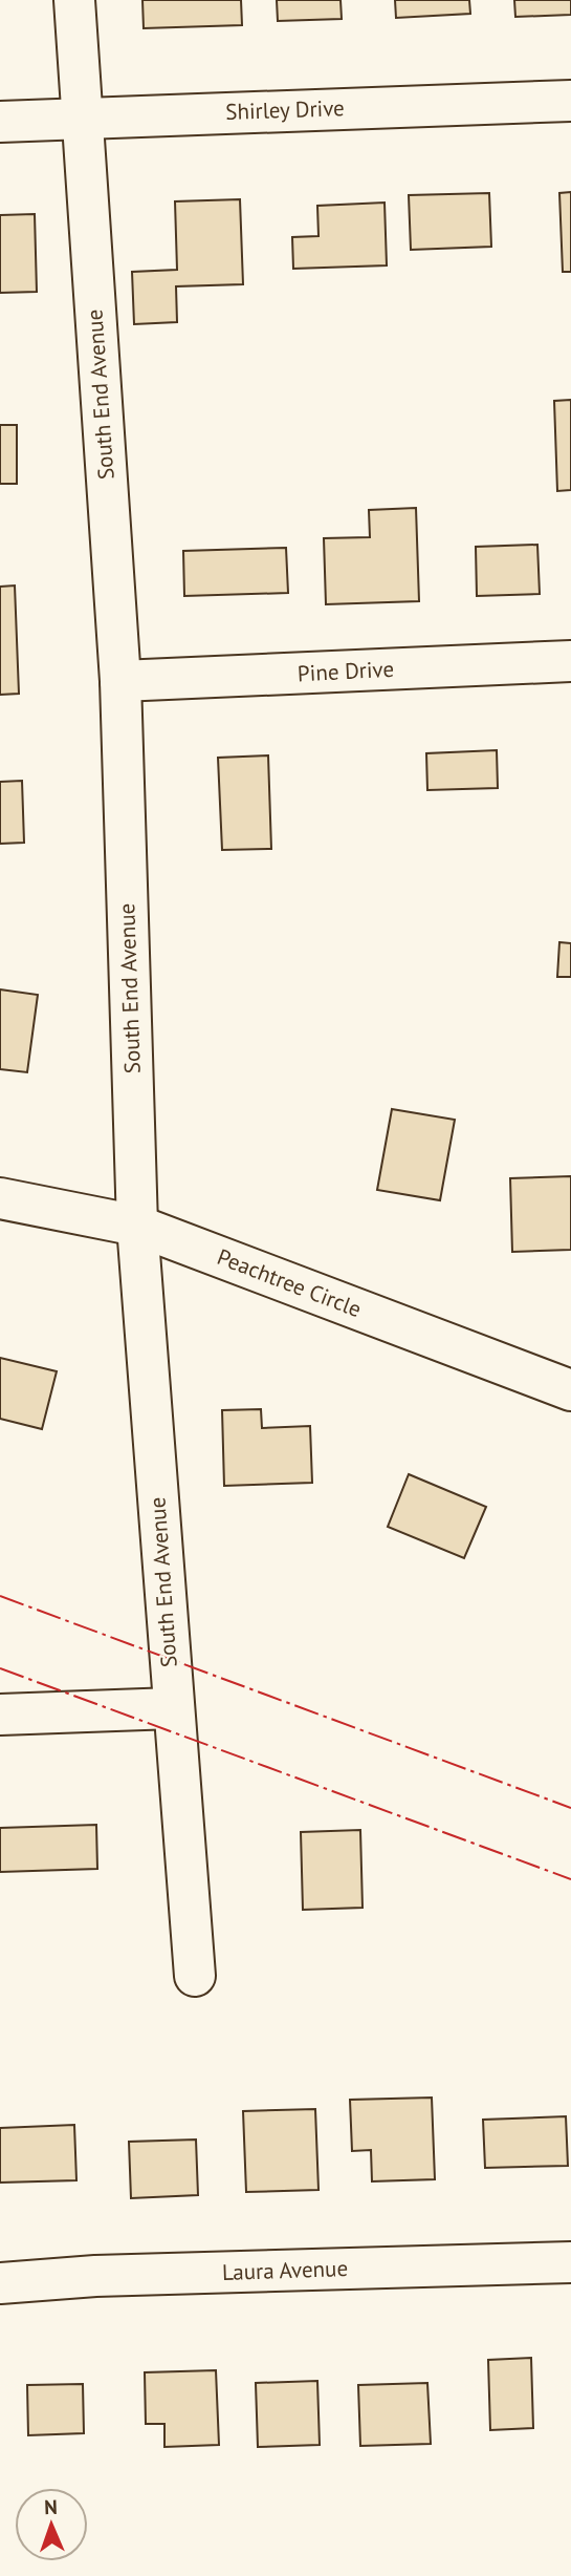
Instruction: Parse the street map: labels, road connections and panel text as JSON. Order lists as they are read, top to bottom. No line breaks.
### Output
{"streets":{"street":["Shirley Drive","South End Avenue","Pine Drive","Peachtree Circle","Laura Avenue"]},"crossings":[["Shirley Drive","South End Avenue"],["South End Avenue","Pine Drive"],["South End Avenue","Peachtree Circle"]],"north":"top"}
